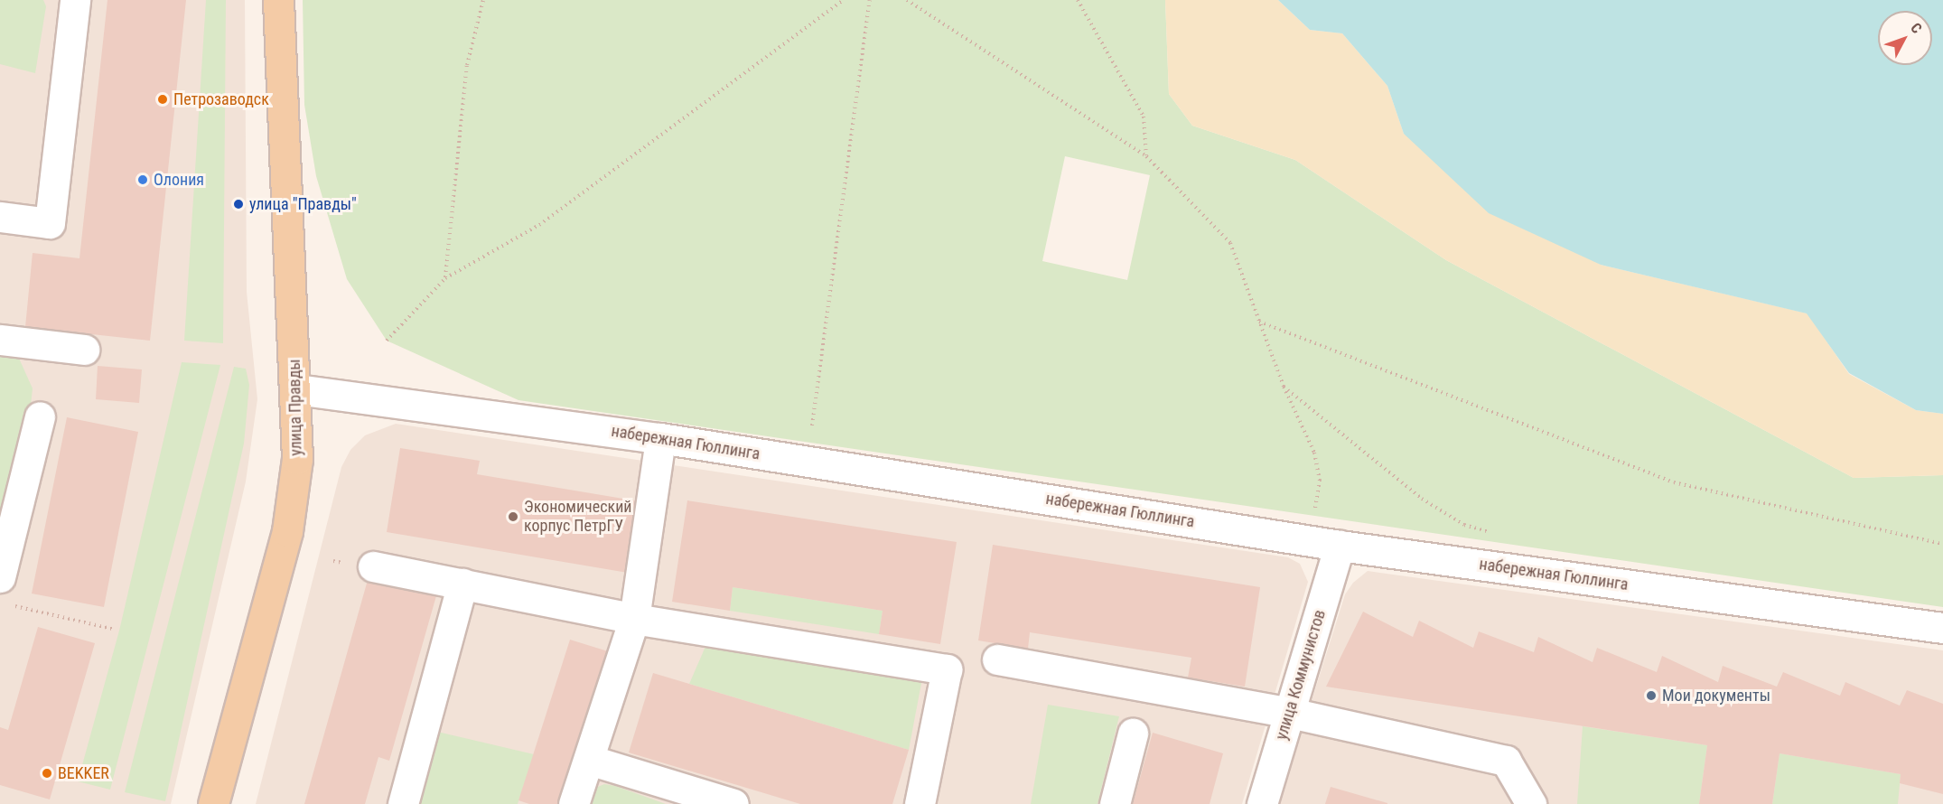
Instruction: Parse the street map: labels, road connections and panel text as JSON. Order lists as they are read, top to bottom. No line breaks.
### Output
{"streets":{"main road":["улица Правды"],"street":["набережная Гюллинга","улица Коммунистов"]},"crossings":[["улица Правды","набережная Гюллинга"],["набережная Гюллинга","улица Коммунистов"]],"places":["Петрозаводск","Олония","улица \"Правды\"","Экономический корпус ПетрГУ","Мои документы","BEKKER"],"north":"top right"}
